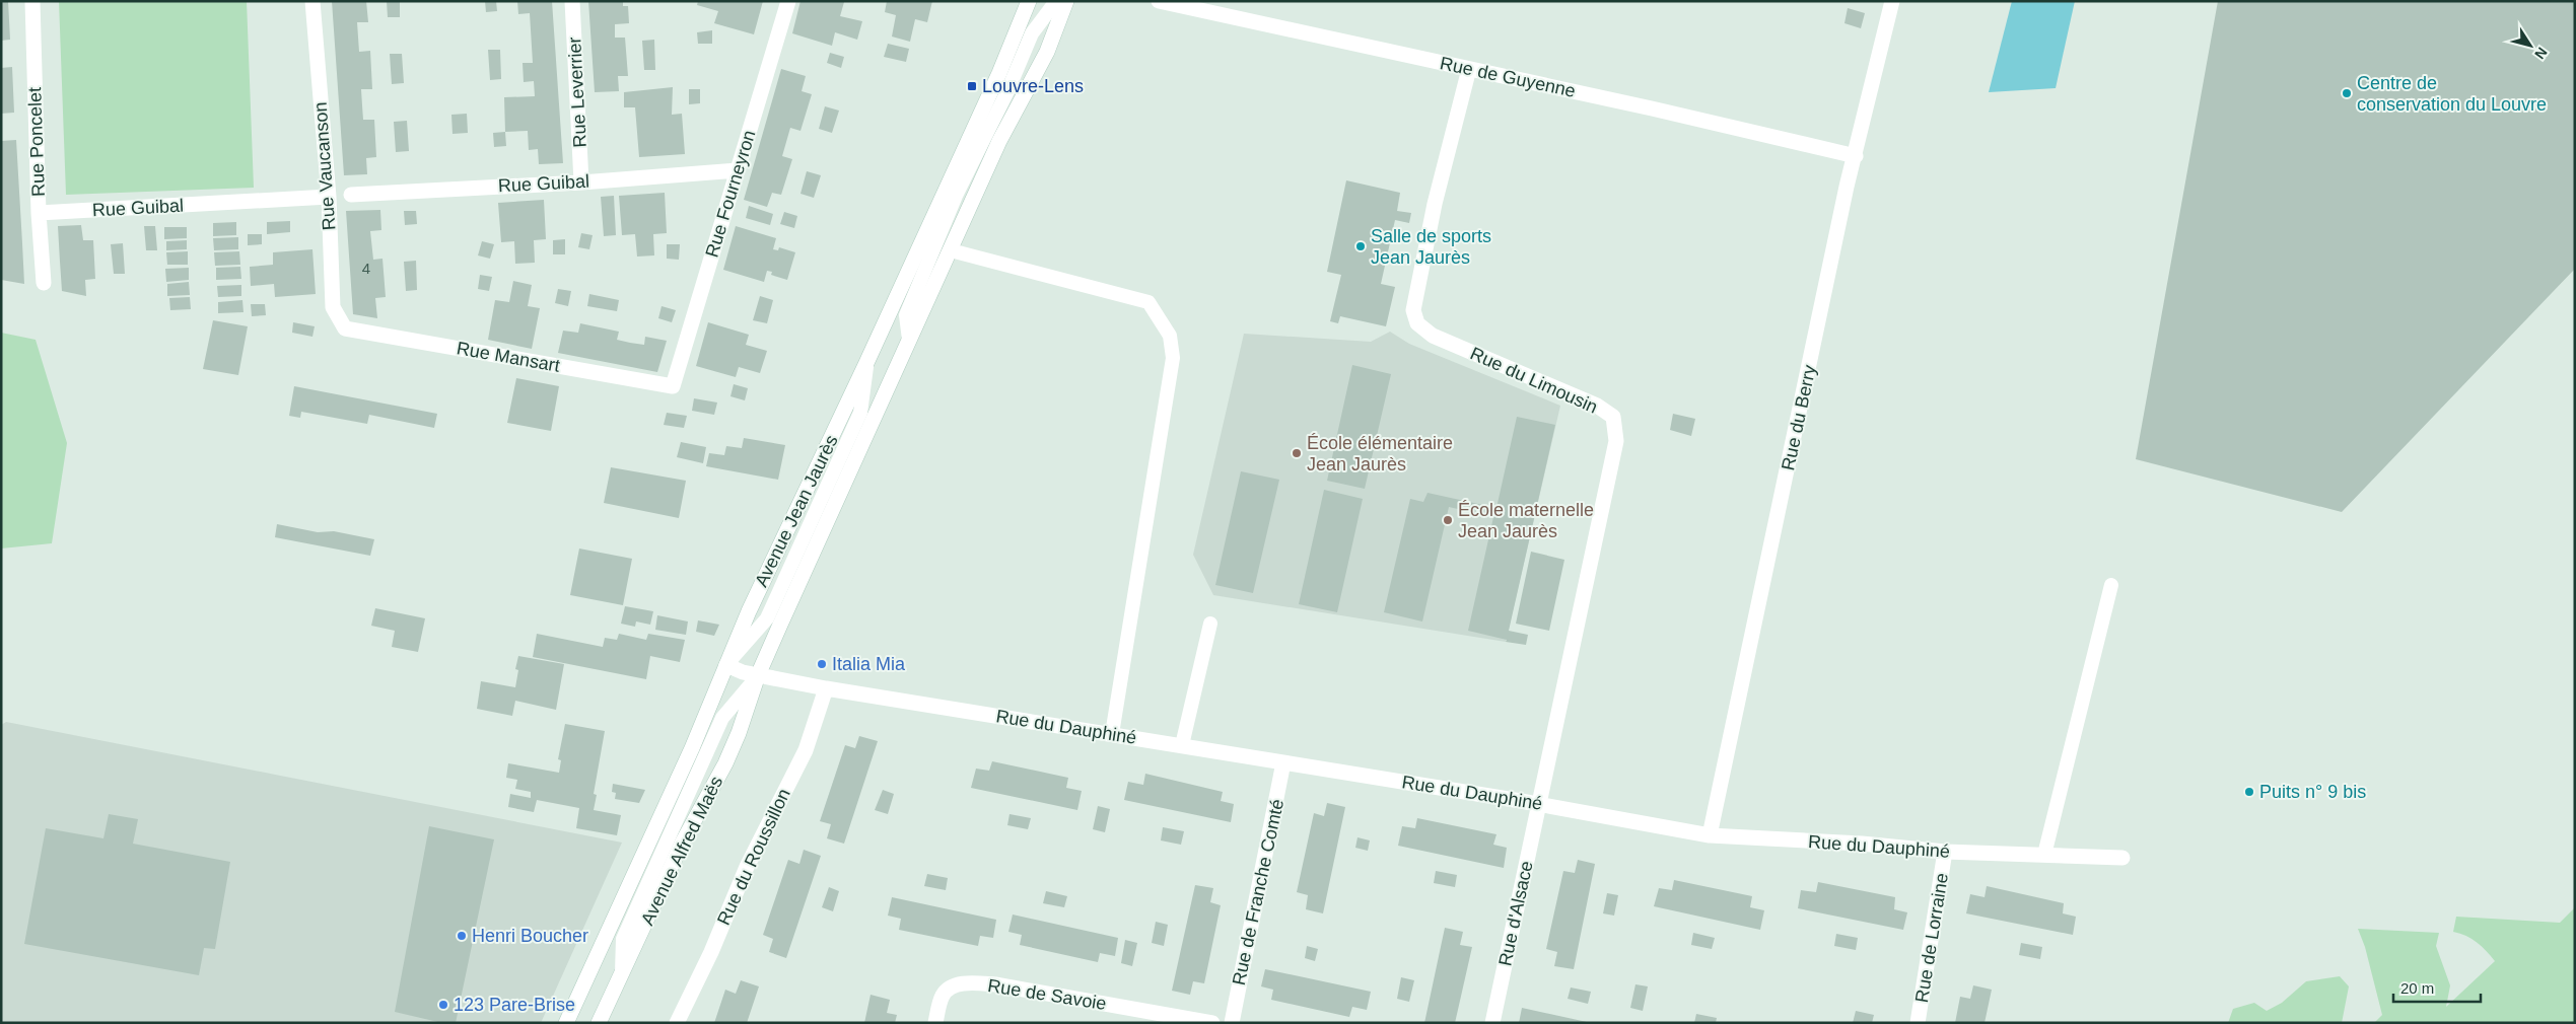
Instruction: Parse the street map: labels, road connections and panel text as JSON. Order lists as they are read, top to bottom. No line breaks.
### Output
{"streets":{"street":["Rue de Guyenne","Rue Leverrier","Rue Poncelet","Rue Vaucanson","Rue Guibal","Rue Fourneyron","Rue Mansart","Rue du Limousin","Rue du Berry","Avenue Jean Jaurès","Rue du Dauphiné","Avenue Alfred Maës","Rue du Roussillon","Rue de Franche Comté","Rue d'Alsace","Rue de Lorraine","Rue de Savoie"]},"crossings":[["Rue de Guyenne","Rue du Limousin"],["Rue de Guyenne","Rue du Berry"],["Rue Leverrier","Rue Guibal"],["Rue Poncelet","Rue Guibal"],["Rue Vaucanson","Rue Guibal"],["Rue Vaucanson","Rue Mansart"],["Rue Guibal","Rue Fourneyron"],["Rue Fourneyron","Rue Mansart"],["Rue du Limousin","Rue du Dauphiné"],["Rue du Limousin","Rue d'Alsace"],["Rue du Berry","Rue du Dauphiné"],["Avenue Jean Jaurès","Rue du Dauphiné"],["Avenue Jean Jaurès","Avenue Alfred Maës"],["Rue du Dauphiné","Avenue Alfred Maës"],["Rue du Dauphiné","Rue du Roussillon"],["Rue du Dauphiné","Rue de Franche Comté"],["Rue du Dauphiné","Rue d'Alsace"],["Rue du Dauphiné","Rue de Lorraine"]],"places":{"transit":["Louvre-Lens"],"other":["Centre de conservation du Louvre","Salle de sports Jean Jaurès","École élémentaire Jean Jaurès","École maternelle Jean Jaurès","Italia Mia","Puits n° 9 bis","Henri Boucher","123 Pare-Brise"]},"house_numbers":["4"],"scale_bar":"20 m","north":"bottom right"}
